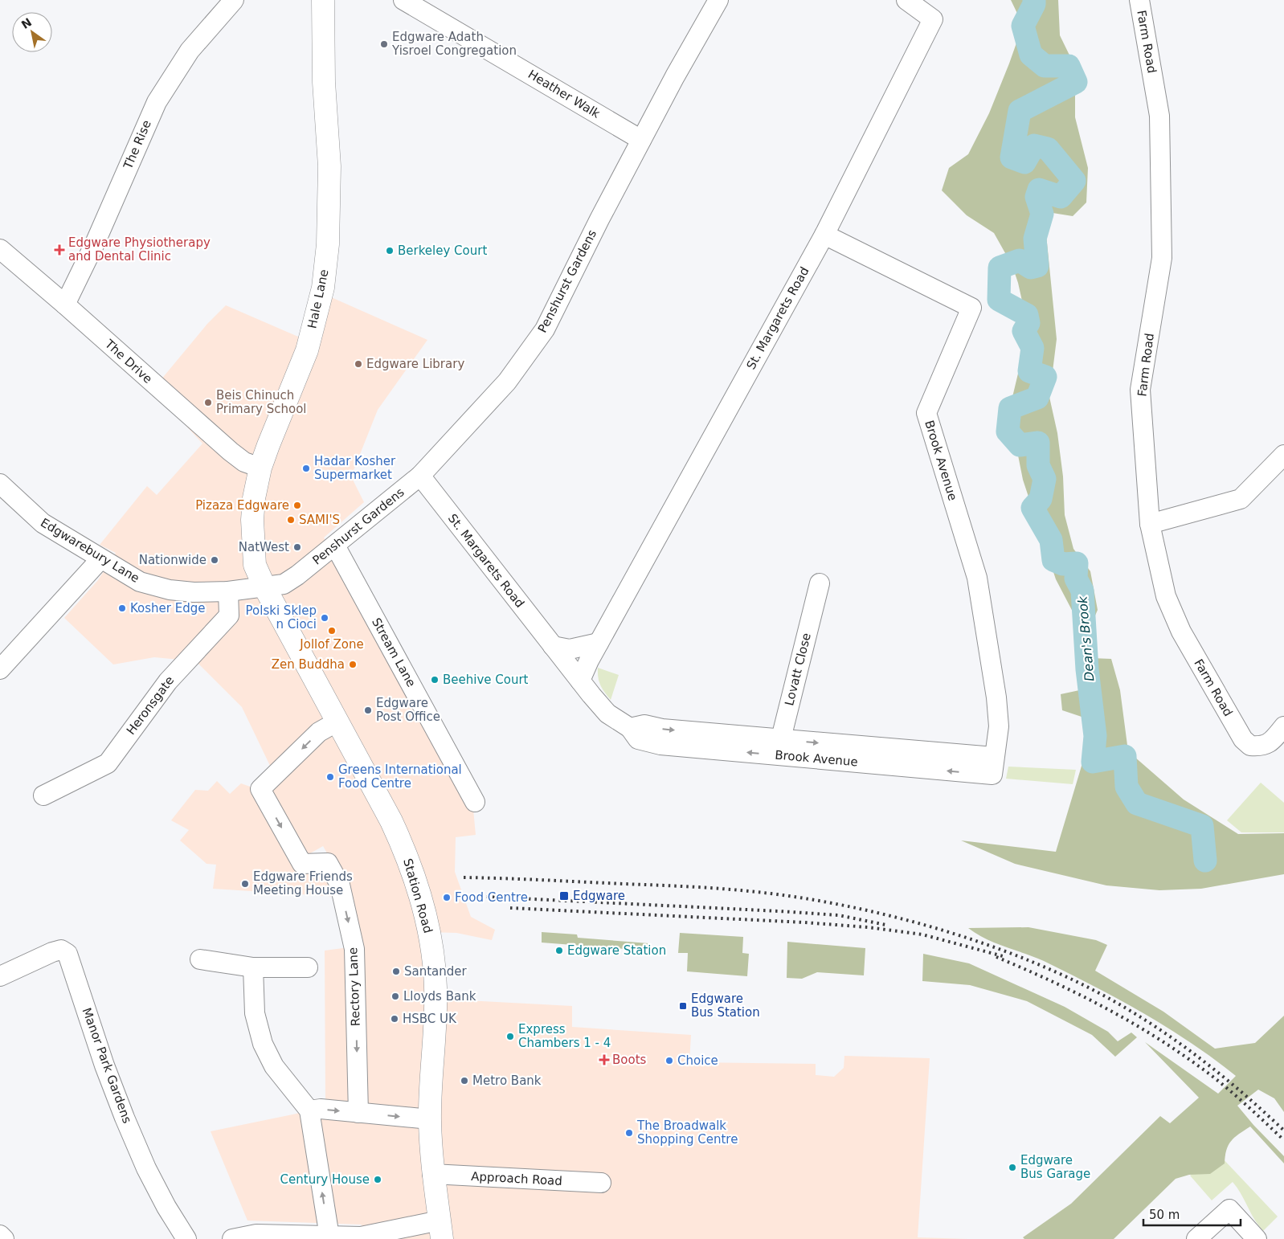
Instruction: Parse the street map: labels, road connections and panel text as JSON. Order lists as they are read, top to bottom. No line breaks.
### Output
{"streets":{"main road":["Hale Lane","Station Road"],"street":["Farm Road","Heather Walk","The Rise","Penshurst Gardens","St. Margarets Road","The Drive","Brook Avenue","Edgwarebury Lane","Stream Lane","Lovatt Close","Heronsgate","Rectory Lane","Manor Park Gardens","Approach Road"]},"crossings":[["Heather Walk","Penshurst Gardens"],["The Rise","The Drive"],["Penshurst Gardens","Hale Lane"],["Penshurst Gardens","St. Margarets Road"],["Penshurst Gardens","Edgwarebury Lane"],["Penshurst Gardens","Stream Lane"],["Penshurst Gardens","Station Road"],["Hale Lane","The Drive"],["Hale Lane","Edgwarebury Lane"],["Hale Lane","Station Road"],["St. Margarets Road","Brook Avenue"],["Brook Avenue","Lovatt Close"],["Edgwarebury Lane","Heronsgate"],["Edgwarebury Lane","Station Road"],["Station Road","Rectory Lane"],["Station Road","Approach Road"]],"water":["Dean's Brook"],"places":{"other":["Edgware Adath Yisroel Congregation","Berkeley Court","Edgware Library","Beis Chinuch Primary School","Hadar Kosher Supermarket","Pizaza Edgware","SAMI'S","NatWest","Nationwide","Kosher Edge","Polski Sklep n Cioci","Jollof Zone","Zen Buddha","Beehive Court","Edgware Post Office","Greens International Food Centre","Edgware Friends Meeting House","Food Centre","Edgware Station","Santander","Lloyds Bank","HSBC UK","Express Chambers 1 - 4","Choice","Metro Bank","The Broadwalk Shopping Centre","Edgware Bus Garage","Century House"],"health":["Edgware Physiotherapy and Dental Clinic","Boots"],"transit":["Edgware","Edgware Bus Station"]},"scale_bar":"50 m","north":"top left"}
